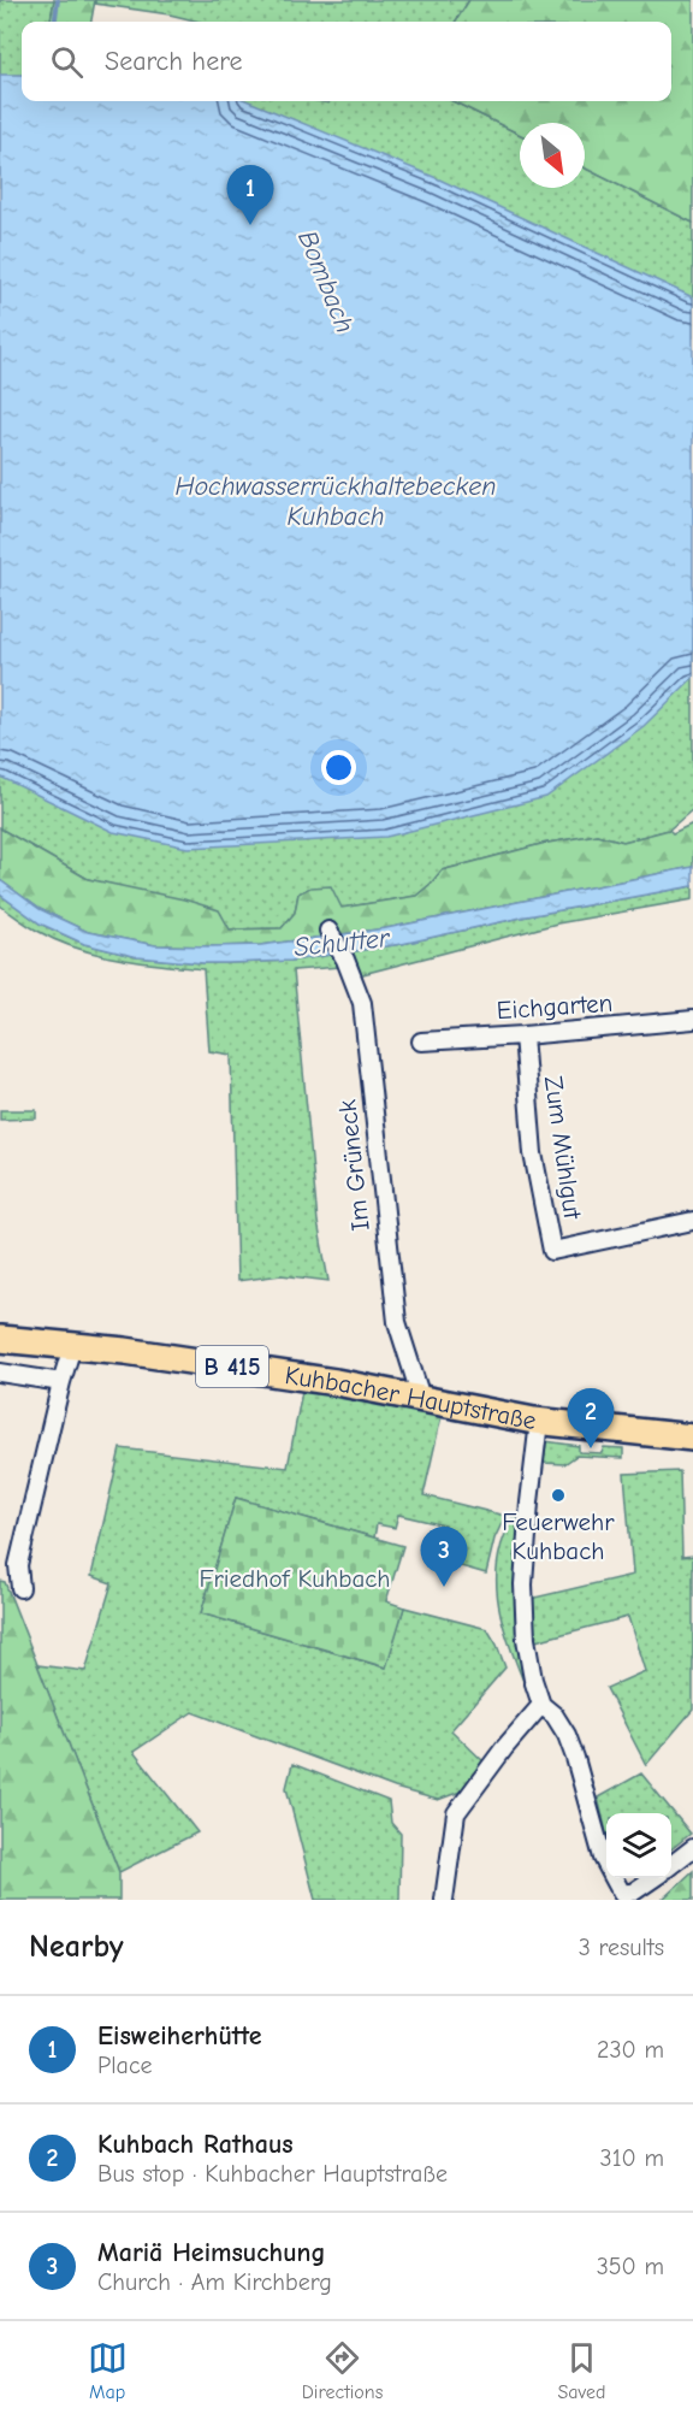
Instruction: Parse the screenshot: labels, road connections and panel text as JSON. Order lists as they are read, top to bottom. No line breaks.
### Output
{"streets":{"main road":["B 415","Kuhbacher Hauptstraße"],"street":["Eichgarten","Zum Mühlgut","Im Grüneck"]},"crossings":[["Eichgarten","Zum Mühlgut"],["Im Grüneck","Kuhbacher Hauptstraße"]],"water":["Bombach","Hochwasserrückhaltebecken Kuhbach","Schutter"],"parks":["Friedhof Kuhbach"],"places":["Feuerwehr Kuhbach"],"north":"bottom right","page":{"search":"Search here","pins":["1","2","3"],"heading":["Nearby","3 results"],"list":[{"mark":"1","name":"Eisweiherhütte","note":"Place","value":"230 m"},{"mark":"2","name":"Kuhbach Rathaus","note":"Bus stop · Kuhbacher Hauptstraße","value":"310 m"},{"mark":"3","name":"Mariä Heimsuchung","note":"Church · Am Kirchberg","value":"350 m"}],"nav":["Map","Directions","Saved"]}}
